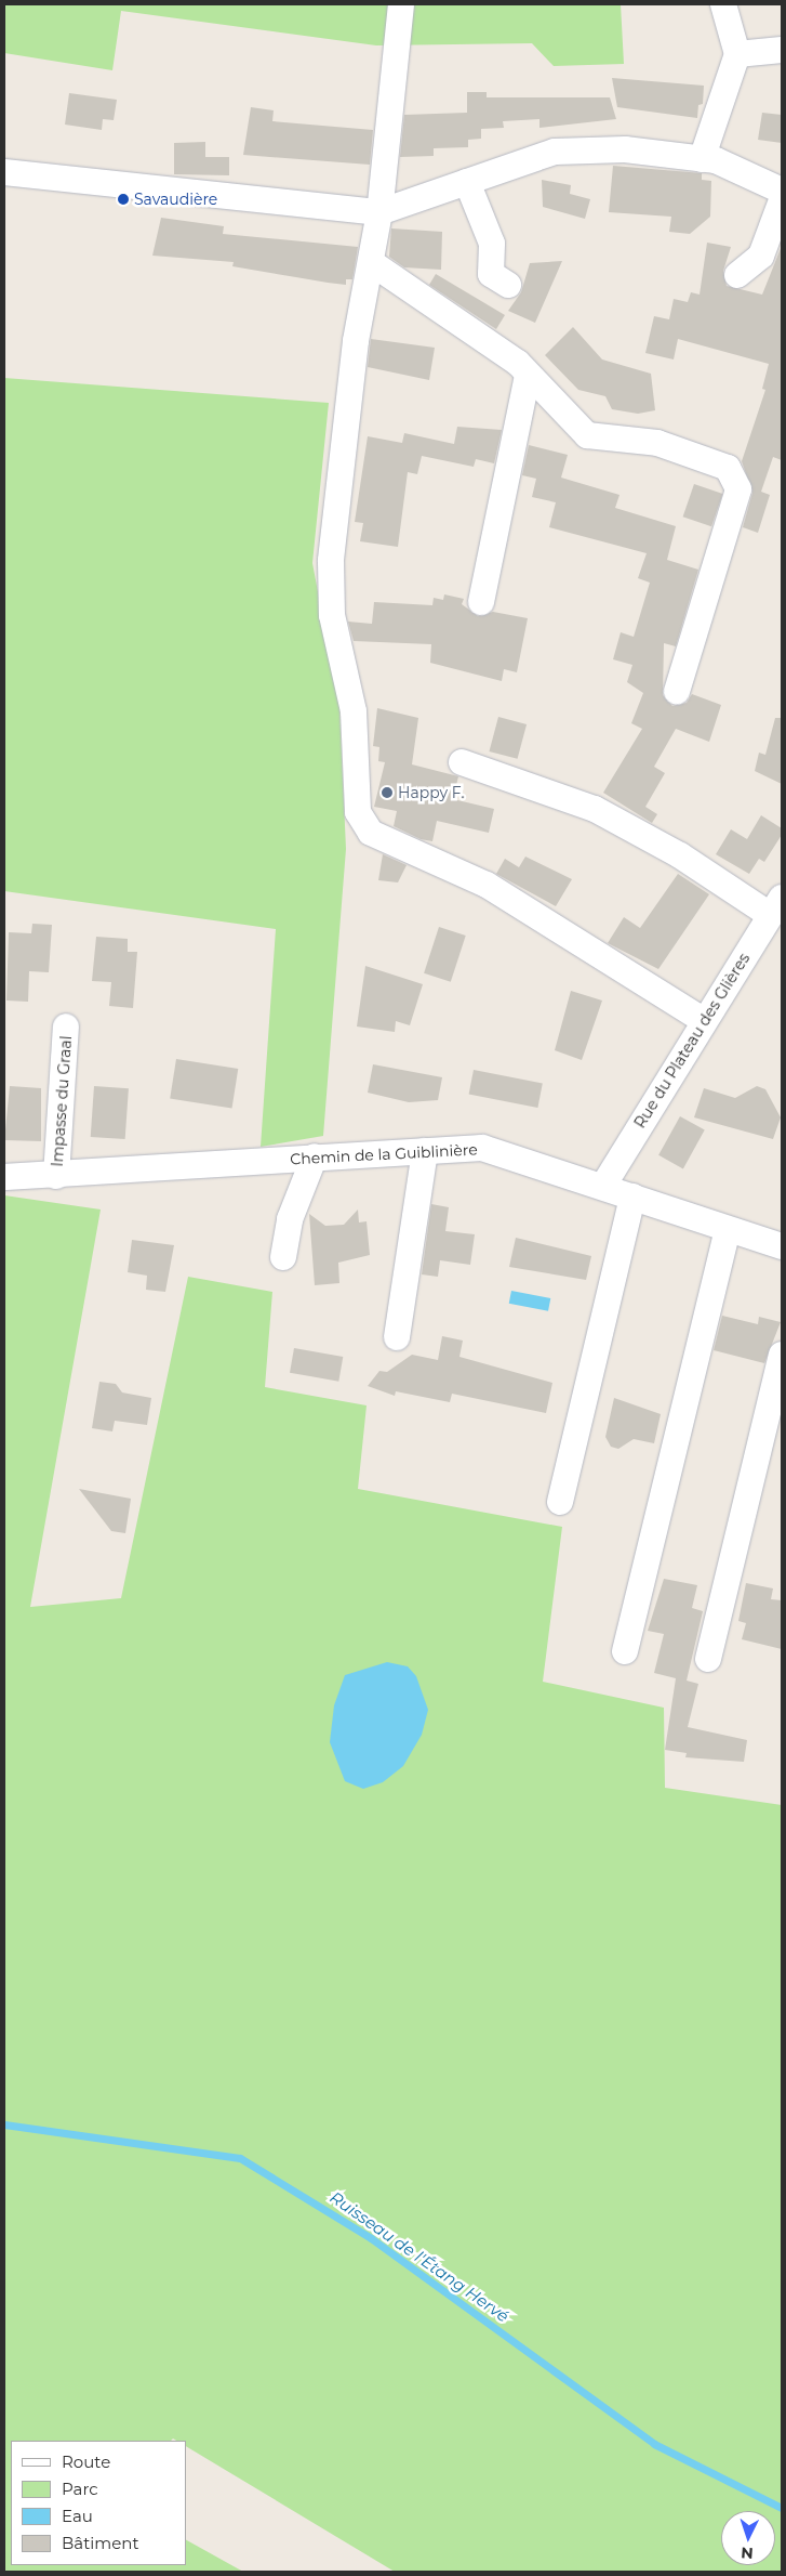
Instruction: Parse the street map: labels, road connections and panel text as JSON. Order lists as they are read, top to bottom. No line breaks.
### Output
{"streets":{"street":["Rue du Plateau des Glières","Impasse du Graal","Chemin de la Guiblinière"]},"crossings":[["Rue du Plateau des Glières","Chemin de la Guiblinière"],["Impasse du Graal","Chemin de la Guiblinière"]],"water":["Ruisseau de l'Étang Hervé"],"places":["Savaudière","Happy F."],"legend":["Route","Parc","Eau","Bâtiment"],"north":"bottom"}
